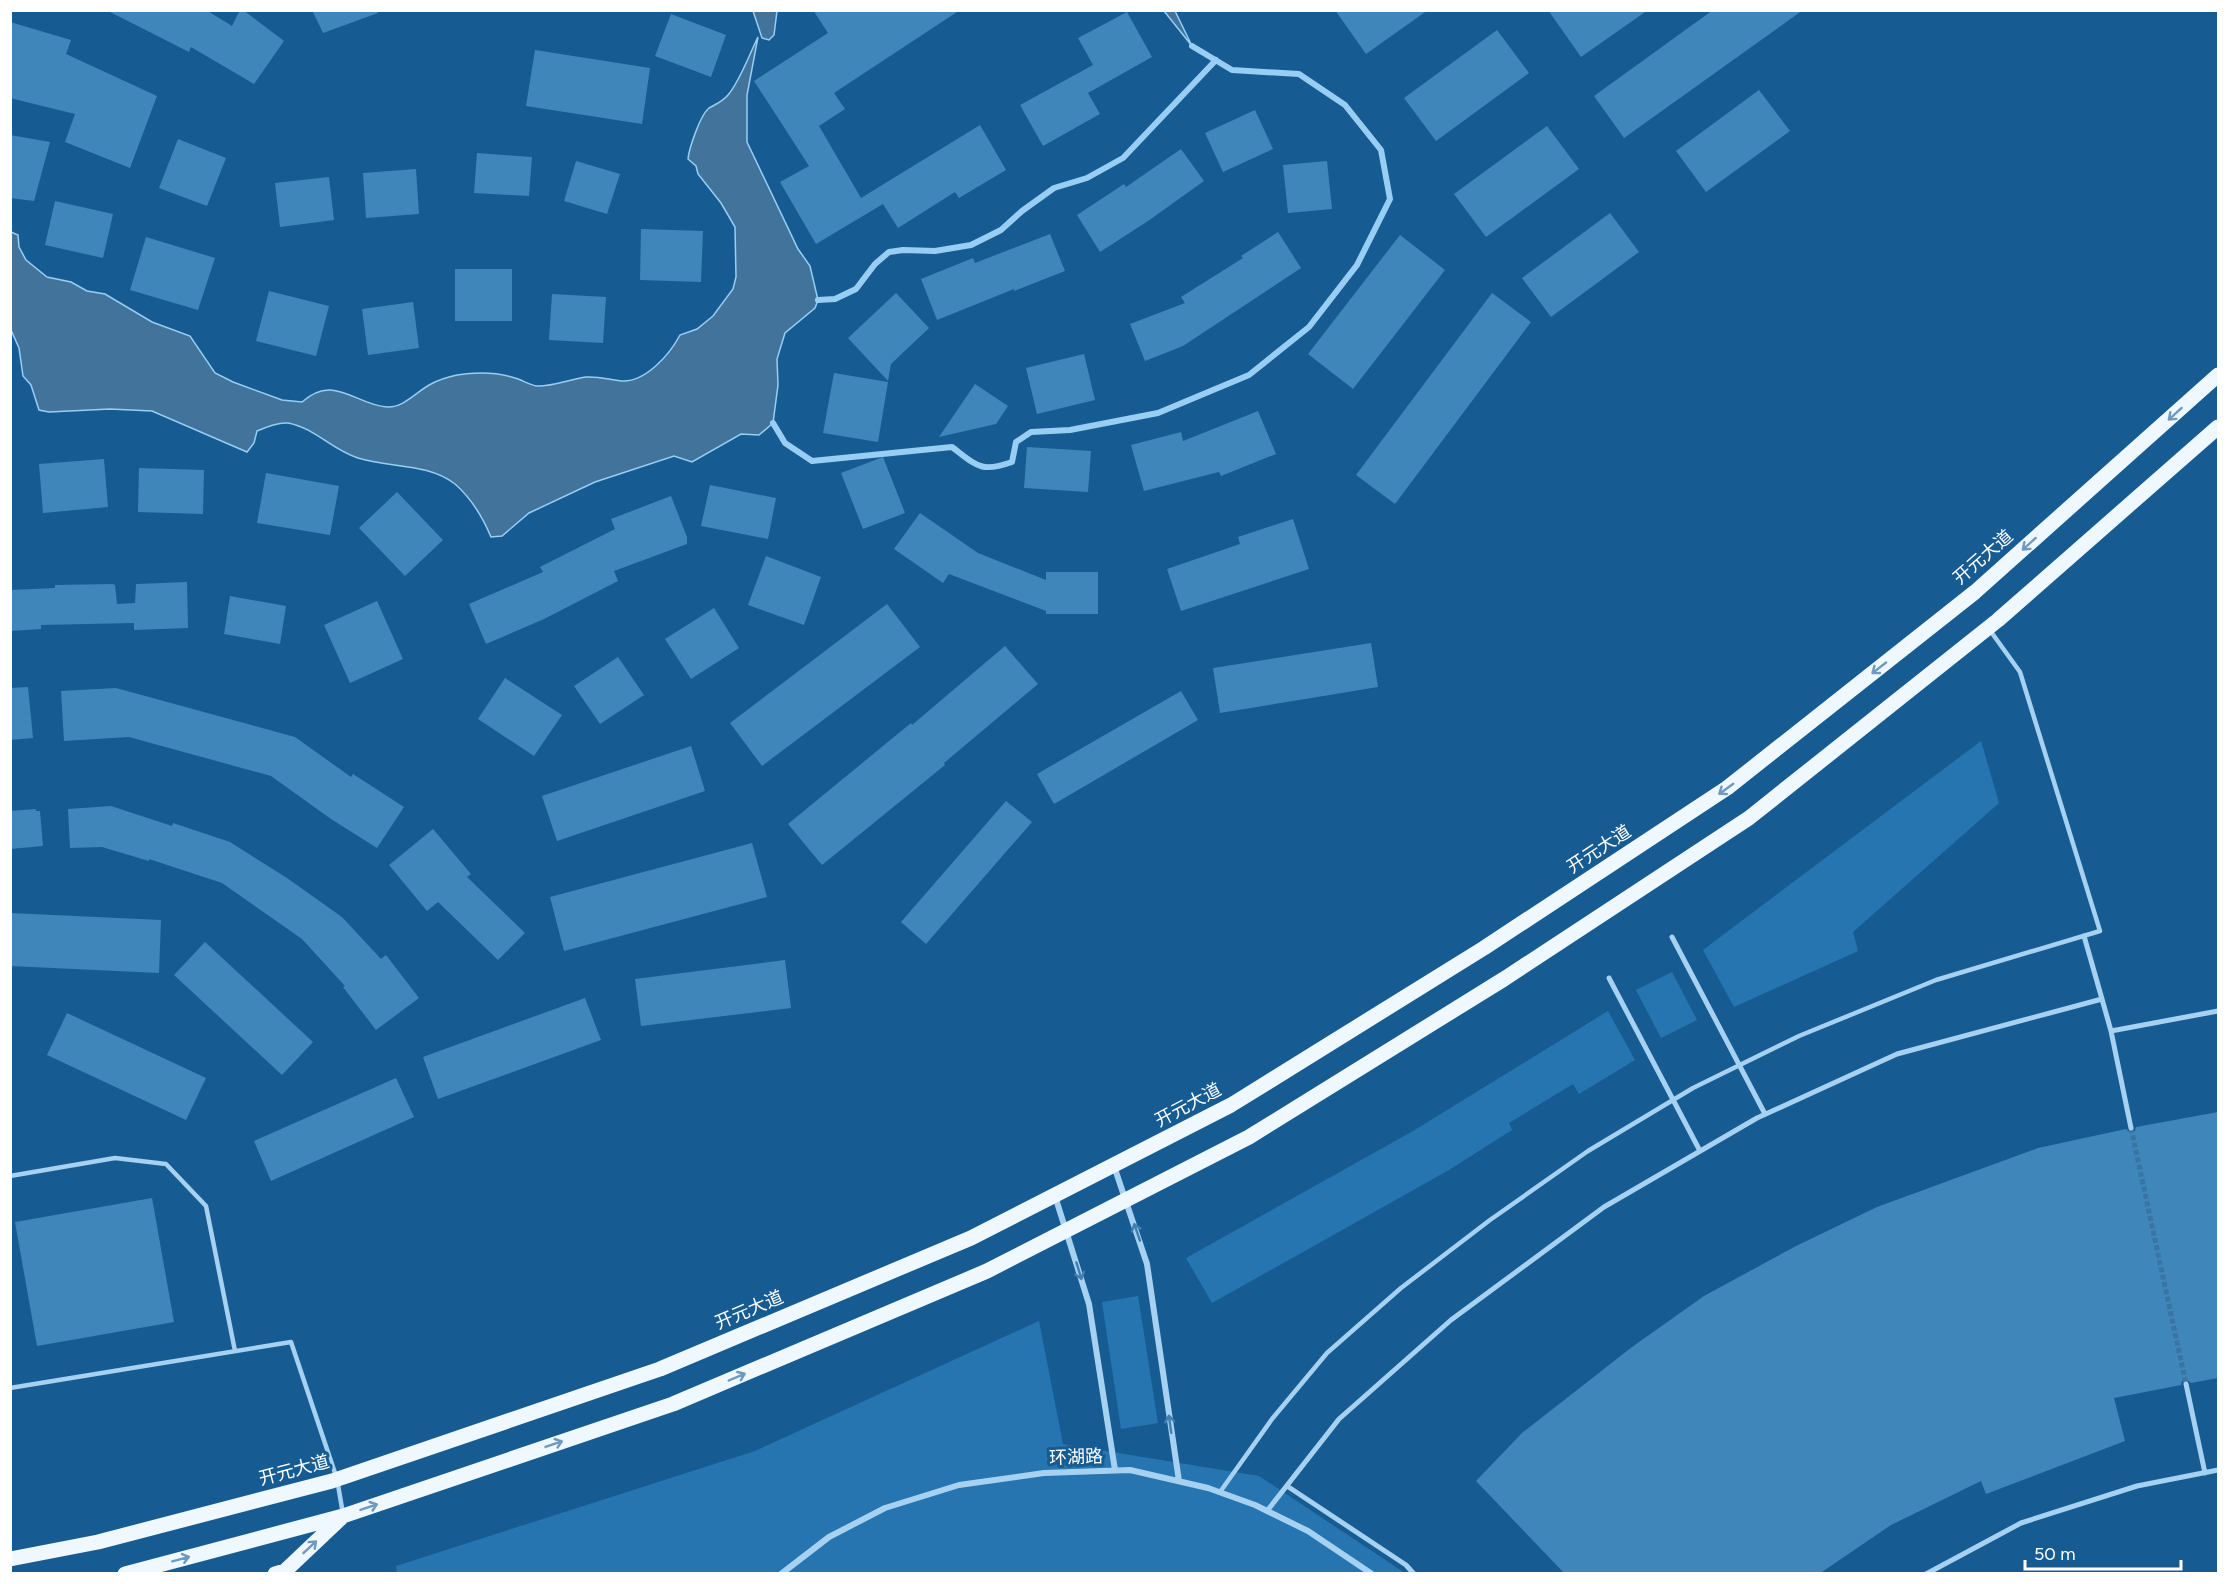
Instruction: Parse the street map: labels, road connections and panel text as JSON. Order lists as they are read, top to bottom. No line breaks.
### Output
{"streets":{"main road":["开元大道"],"street":["环湖路"]},"scale_bar":"50 m"}
